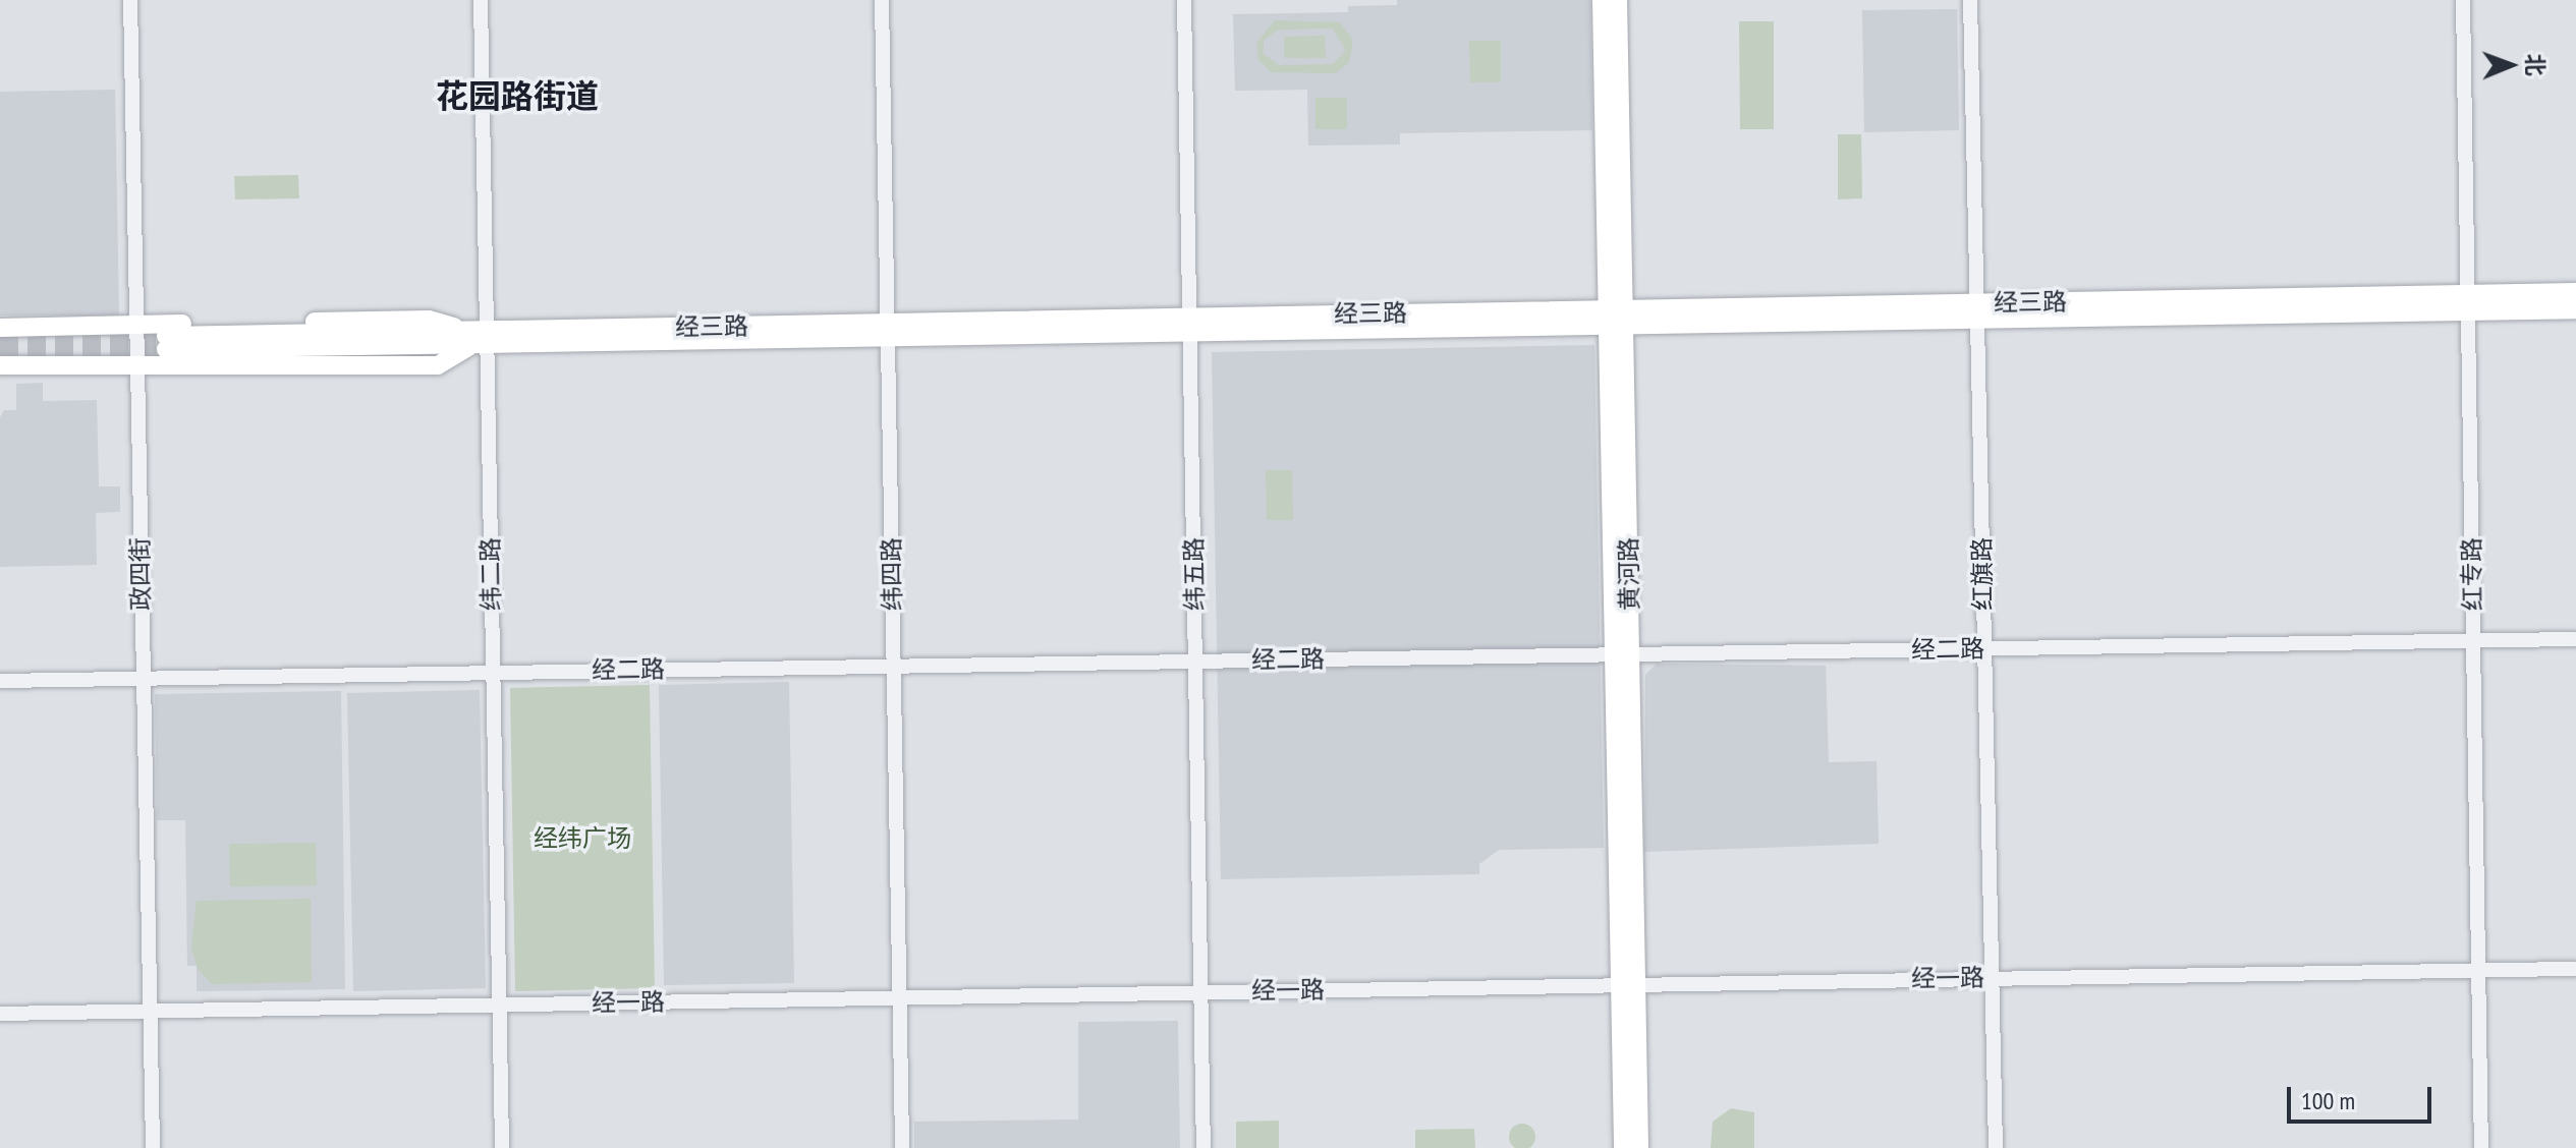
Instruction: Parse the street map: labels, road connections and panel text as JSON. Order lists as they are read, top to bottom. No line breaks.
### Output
{"streets":{"main road":["经三路","黄河路"],"street":["政四街","纬二路","纬四路","纬五路","红旗路","红专路","经二路","经一路"]},"crossings":[["经三路","纬二路"],["经三路","纬四路"],["经三路","纬五路"],["经三路","黄河路"],["经三路","红旗路"],["经三路","红专路"],["政四街","经二路"],["政四街","经一路"],["纬二路","经二路"],["纬二路","经一路"],["纬四路","经二路"],["纬四路","经一路"],["纬五路","经二路"],["纬五路","经一路"],["黄河路","经二路"],["黄河路","经一路"],["红旗路","经二路"],["红旗路","经一路"],["红专路","经二路"],["红专路","经一路"]],"districts":["花园路街道"],"parks":["经纬广场"],"scale_bar":"100 m","north":"right"}
